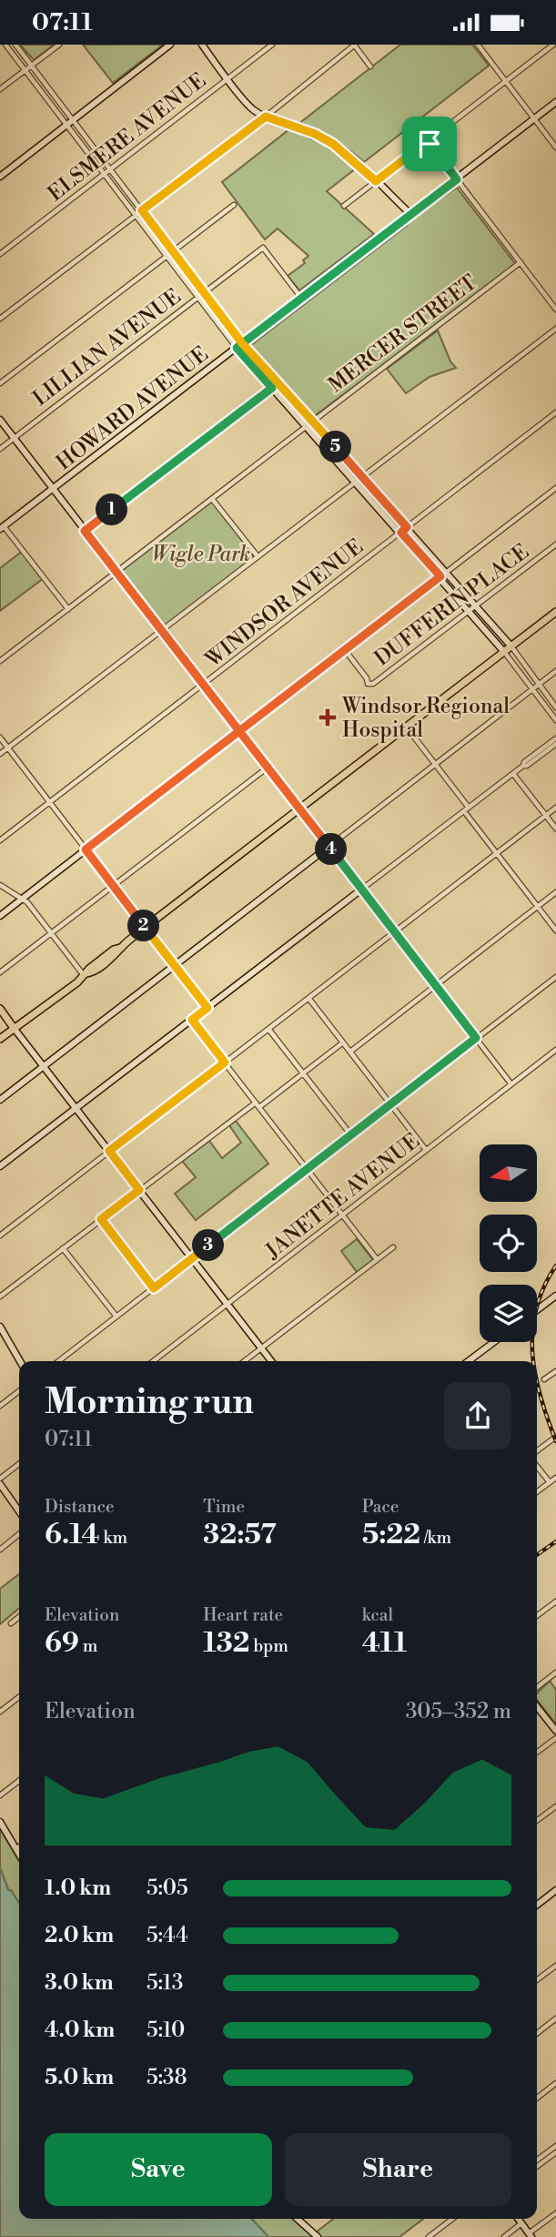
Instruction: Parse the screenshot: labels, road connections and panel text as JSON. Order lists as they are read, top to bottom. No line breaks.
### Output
{"streets":{"street":["ELSMERE AVENUE","MERCER STREET","LILLIAN AVENUE","HOWARD AVENUE","WINDSOR AVENUE","DUFFERIN PLACE","JANETTE AVENUE"]},"crossings":[["LILLIAN AVENUE","HOWARD AVENUE"]],"parks":["Wigle Park"],"places":{"health":["Windsor Regional Hospital"]},"north":"left","page":{"status":"07:11","pins":["5","1","4","2","3"],"heading":["Morning run","07:11"],"stats":[["Distance","6.14 km"],["Time","32:57"],["Pace","5:22 /km"],["Elevation","69 m"],["Heart rate","132 bpm"],["kcal","411"]],"chart":["Elevation","305–352 m"],"list":[{"name":"1.0 km","note":"5:05"},{"name":"2.0 km","note":"5:44"},{"name":"3.0 km","note":"5:13"},{"name":"4.0 km","note":"5:10"},{"name":"5.0 km","note":"5:38"}],"buttons":["Save","Share"]}}
